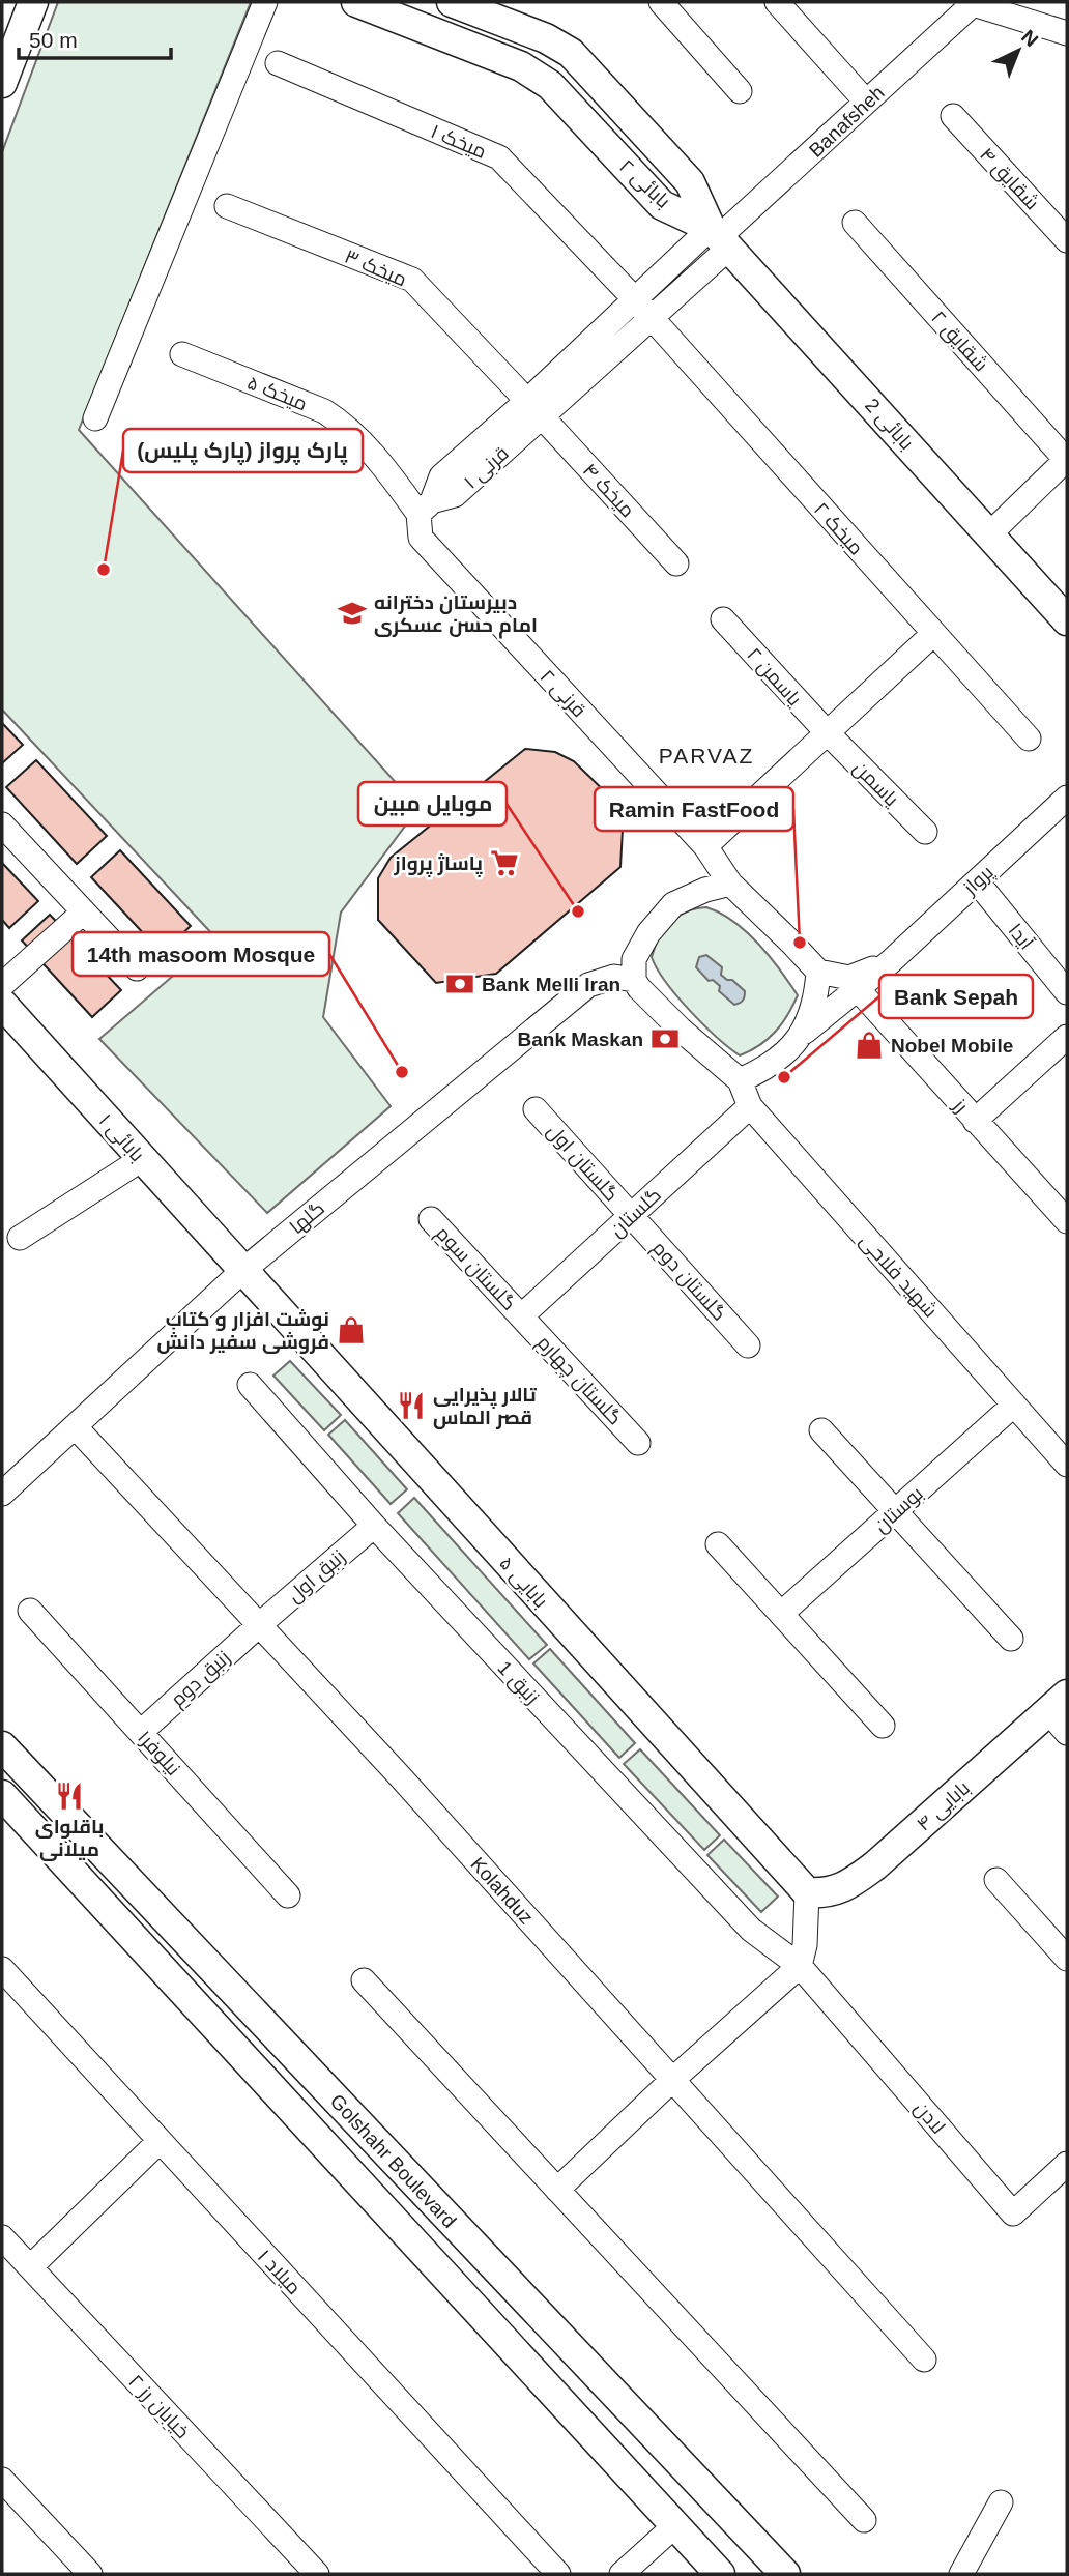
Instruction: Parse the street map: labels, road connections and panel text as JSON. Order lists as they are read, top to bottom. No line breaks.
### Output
{"streets":{"main road":["بابائی ۲","بابائی 2","بابائی ۱","۵ بابایی","بابایی ۴","Golshahr Boulevard"],"street":["Banafsheh","میخک ۱","شقایق ۴","میخک ۳","شقایق ۲","میخک ۵","قرنی ۱","میخک ۴","میخک ۲","یاسمن ۲","قرنی ۲","یاسمن","پرواز","آیدا","رز","گلستان اول","گلستان","گلها","گلستان سوم","شهید فلاحی","گلستان دوم","گلستان چهارم","بوستان","زنبق اول","زنبق دوم","زنبق 1","نیلوفر۱","Kolahduz","لادن","میلاد ۱","خیابان رز ۲"]},"crossings":[["Banafsheh","بابائی ۲"],["Banafsheh","بابائی 2"],["Banafsheh","قرنی ۱"],["میخک ۱","قرنی ۱"],["میخک ۱","میخک ۲"],["بابائی ۲","بابائی 2"],["بابائی ۲","قرنی ۱"],["میخک ۳","قرنی ۱"],["میخک ۳","میخک ۴"],["میخک ۵","قرنی ۱"],["میخک ۵","قرنی ۲"],["بابائی 2","قرنی ۱"],["قرنی ۱","میخک ۴"],["قرنی ۱","میخک ۲"],["قرنی ۱","قرنی ۲"],["یاسمن ۲","یاسمن"],["قرنی ۲","پرواز"],["قرنی ۲","گلها"],["قرنی ۲","شهید فلاحی"],["پرواز","آیدا"],["پرواز","رز"],["پرواز","گلها"],["پرواز","شهید فلاحی"],["بابائی ۱","گلها"],["بابائی ۱","۵ بابایی"],["گلستان اول","گلستان"],["گلستان اول","گلستان دوم"],["گلستان","گلستان سوم"],["گلستان","شهید فلاحی"],["گلستان","گلستان دوم"],["گلستان","گلستان چهارم"],["گلها","شهید فلاحی"],["گلها","۵ بابایی"],["گلها","Kolahduz"],["گلستان سوم","گلستان چهارم"],["شهید فلاحی","بوستان"],["زنبق اول","زنبق دوم"],["زنبق اول","زنبق 1"],["زنبق اول","Kolahduz"],["۵ بابایی","بابایی ۴"],["زنبق دوم","نیلوفر۱"],["زنبق دوم","Kolahduz"],["زنبق 1","لادن"]],"districts":["PARVAZ"],"places":{"other":["پارک پرواز (پارک پلیس)","موبایل مبین","Ramin FastFood","14th masoom Mosque","Bank Sepah"],"school or university":["دبیرستان دخترانه امام حسن عسکری"],"supermarket":["پاساژ پرواز"],"bank":["Bank Melli Iran","Bank Maskan"],"shop":["Nobel Mobile","نوشت افزار و کتاب فروشی سفیر دانش"],"restaurant":["تالار پذیرایی قصر الماس","باقلوای میلانی"]},"scale_bar":"50 m","north":"top right"}
